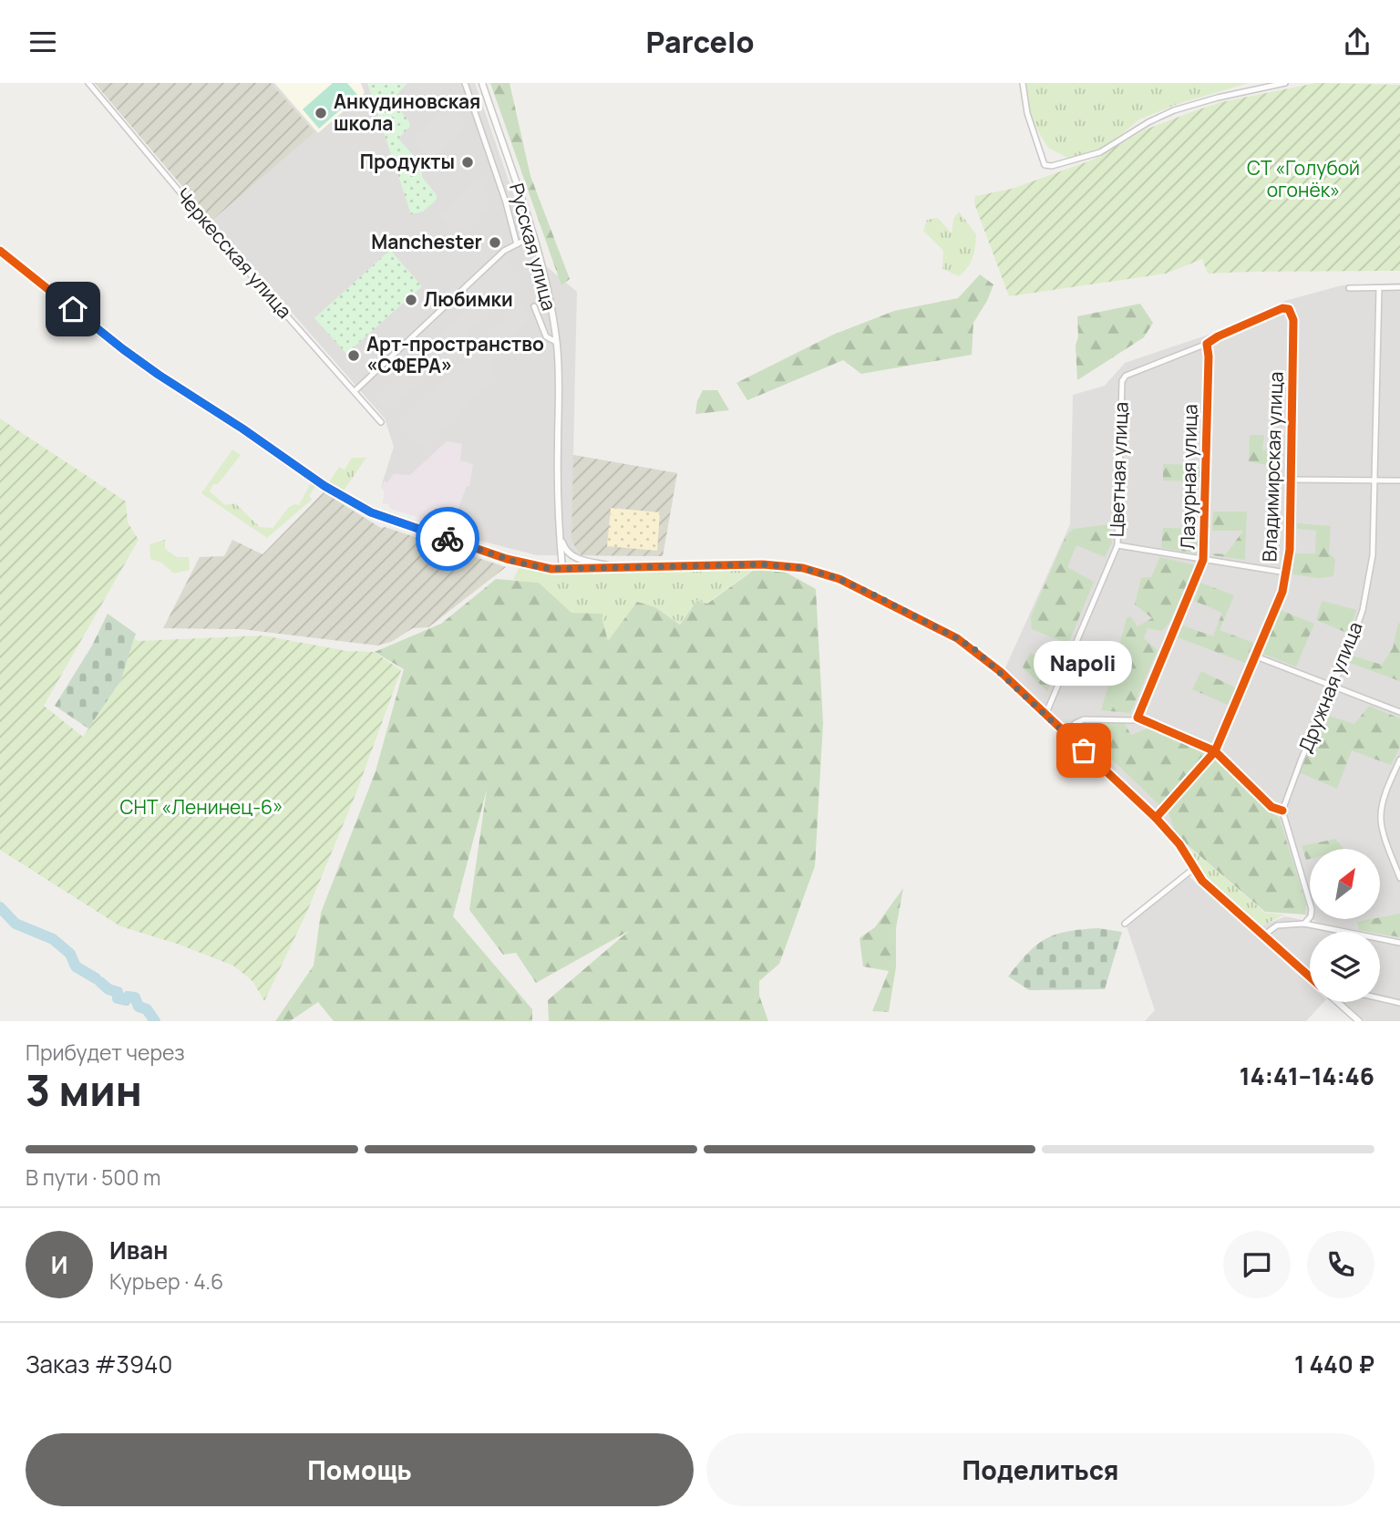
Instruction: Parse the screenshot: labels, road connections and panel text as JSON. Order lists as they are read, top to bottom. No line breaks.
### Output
{"streets":{"street":["Русская улица","Черкесская улица","Владимирская улица","Цветная улица","Лазурная улица","Дружная улица"]},"crossings":[["Владимирская улица","Цветная улица"],["Владимирская улица","Лазурная улица"],["Цветная улица","Лазурная улица"]],"parks":["СТ «Голубой огонёк»","СНТ «Ленинец-6»"],"places":["Анкудиновская школа","Продукты","Manchester","Любимки","Арт-пространство «СФЕРА»","Napoli"],"north":"top right","page":{"header":"Parcelo","bubble":"Napoli","heading":["3 мин","Прибудет через","14:41–14:46"],"panel":["Иван","Курьер · 4.6","Заказ #3940","1 440 ₽"],"bar":"В пути · 500 m","round":"И","buttons":["Помощь","Поделиться"]}}
